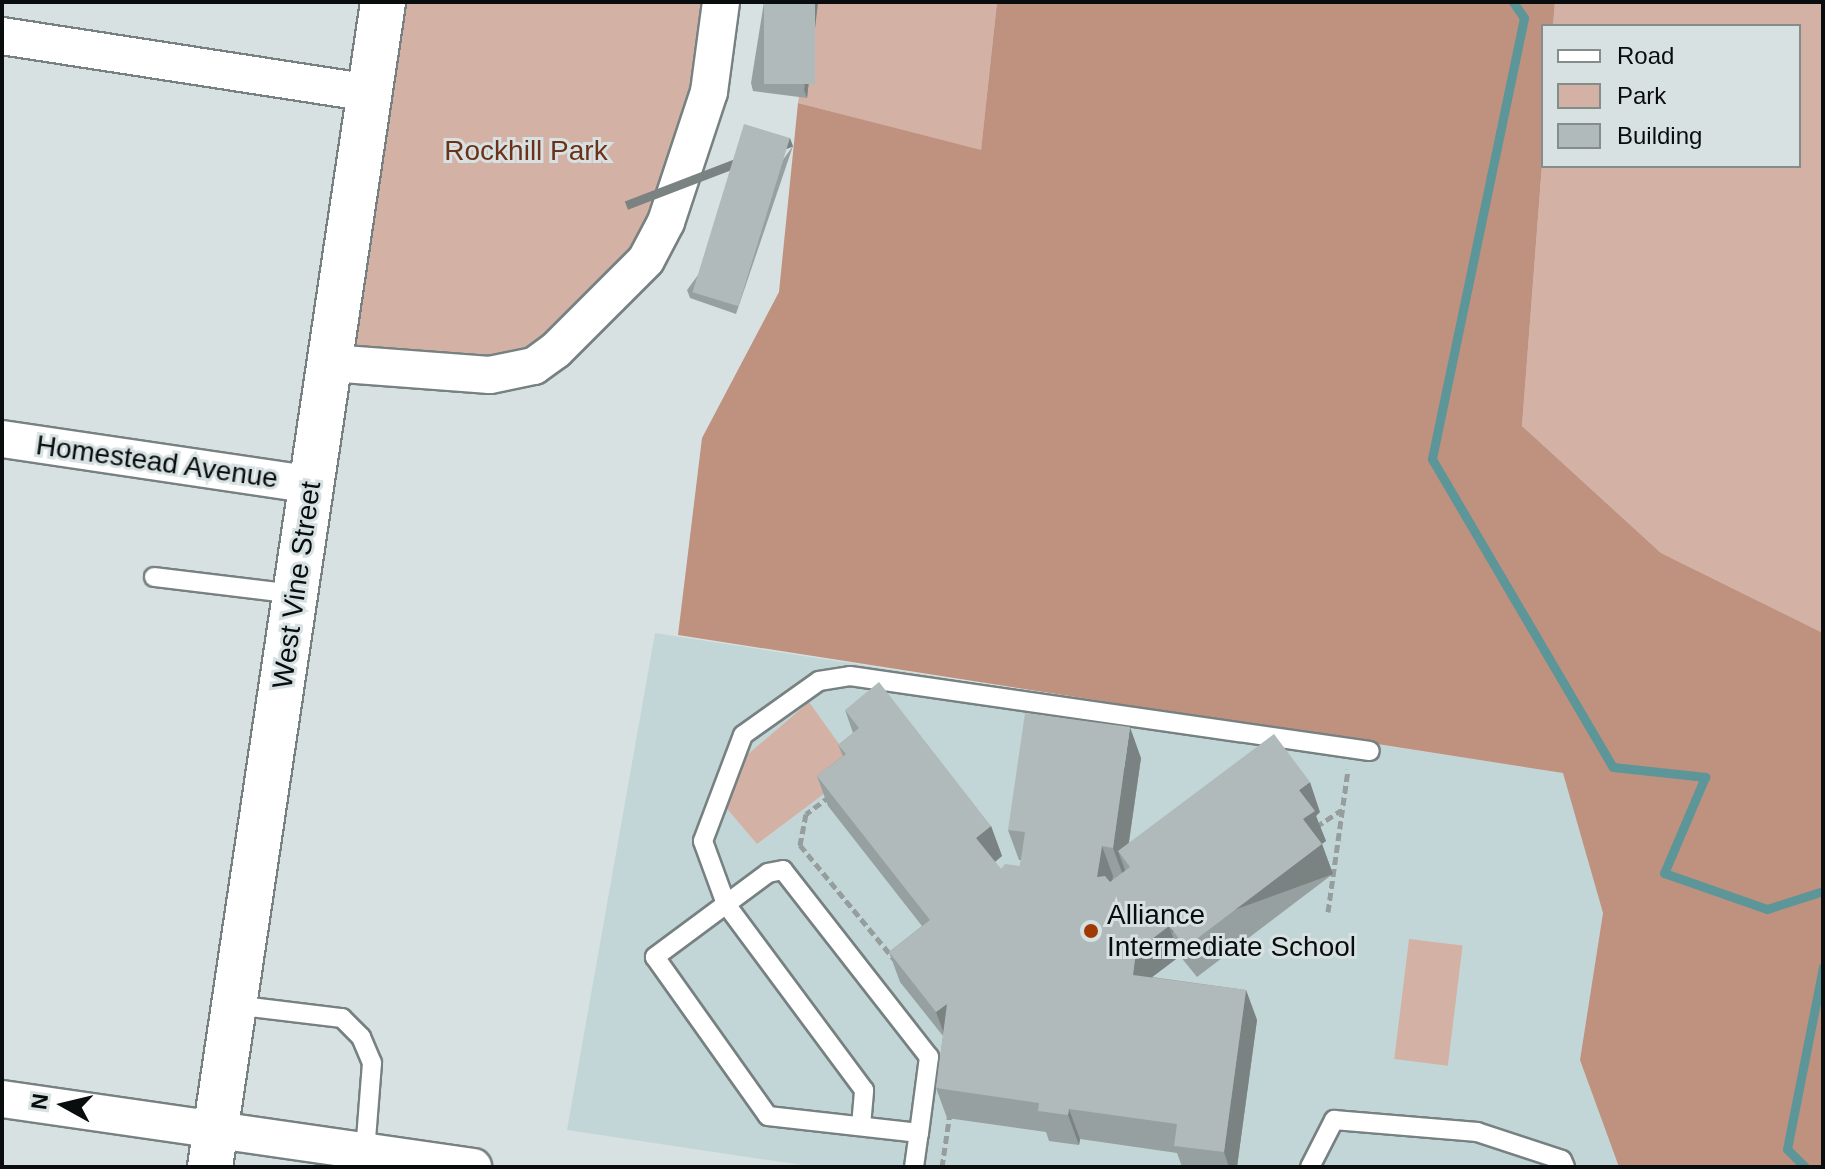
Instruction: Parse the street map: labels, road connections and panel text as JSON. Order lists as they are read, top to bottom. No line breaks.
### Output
{"streets":{"street":["Homestead Avenue","West Vine Street"]},"crossings":[["Homestead Avenue","West Vine Street"]],"parks":["Rockhill Park"],"places":["Alliance Intermediate School"],"legend":["Road","Park","Building"],"north":"left"}
